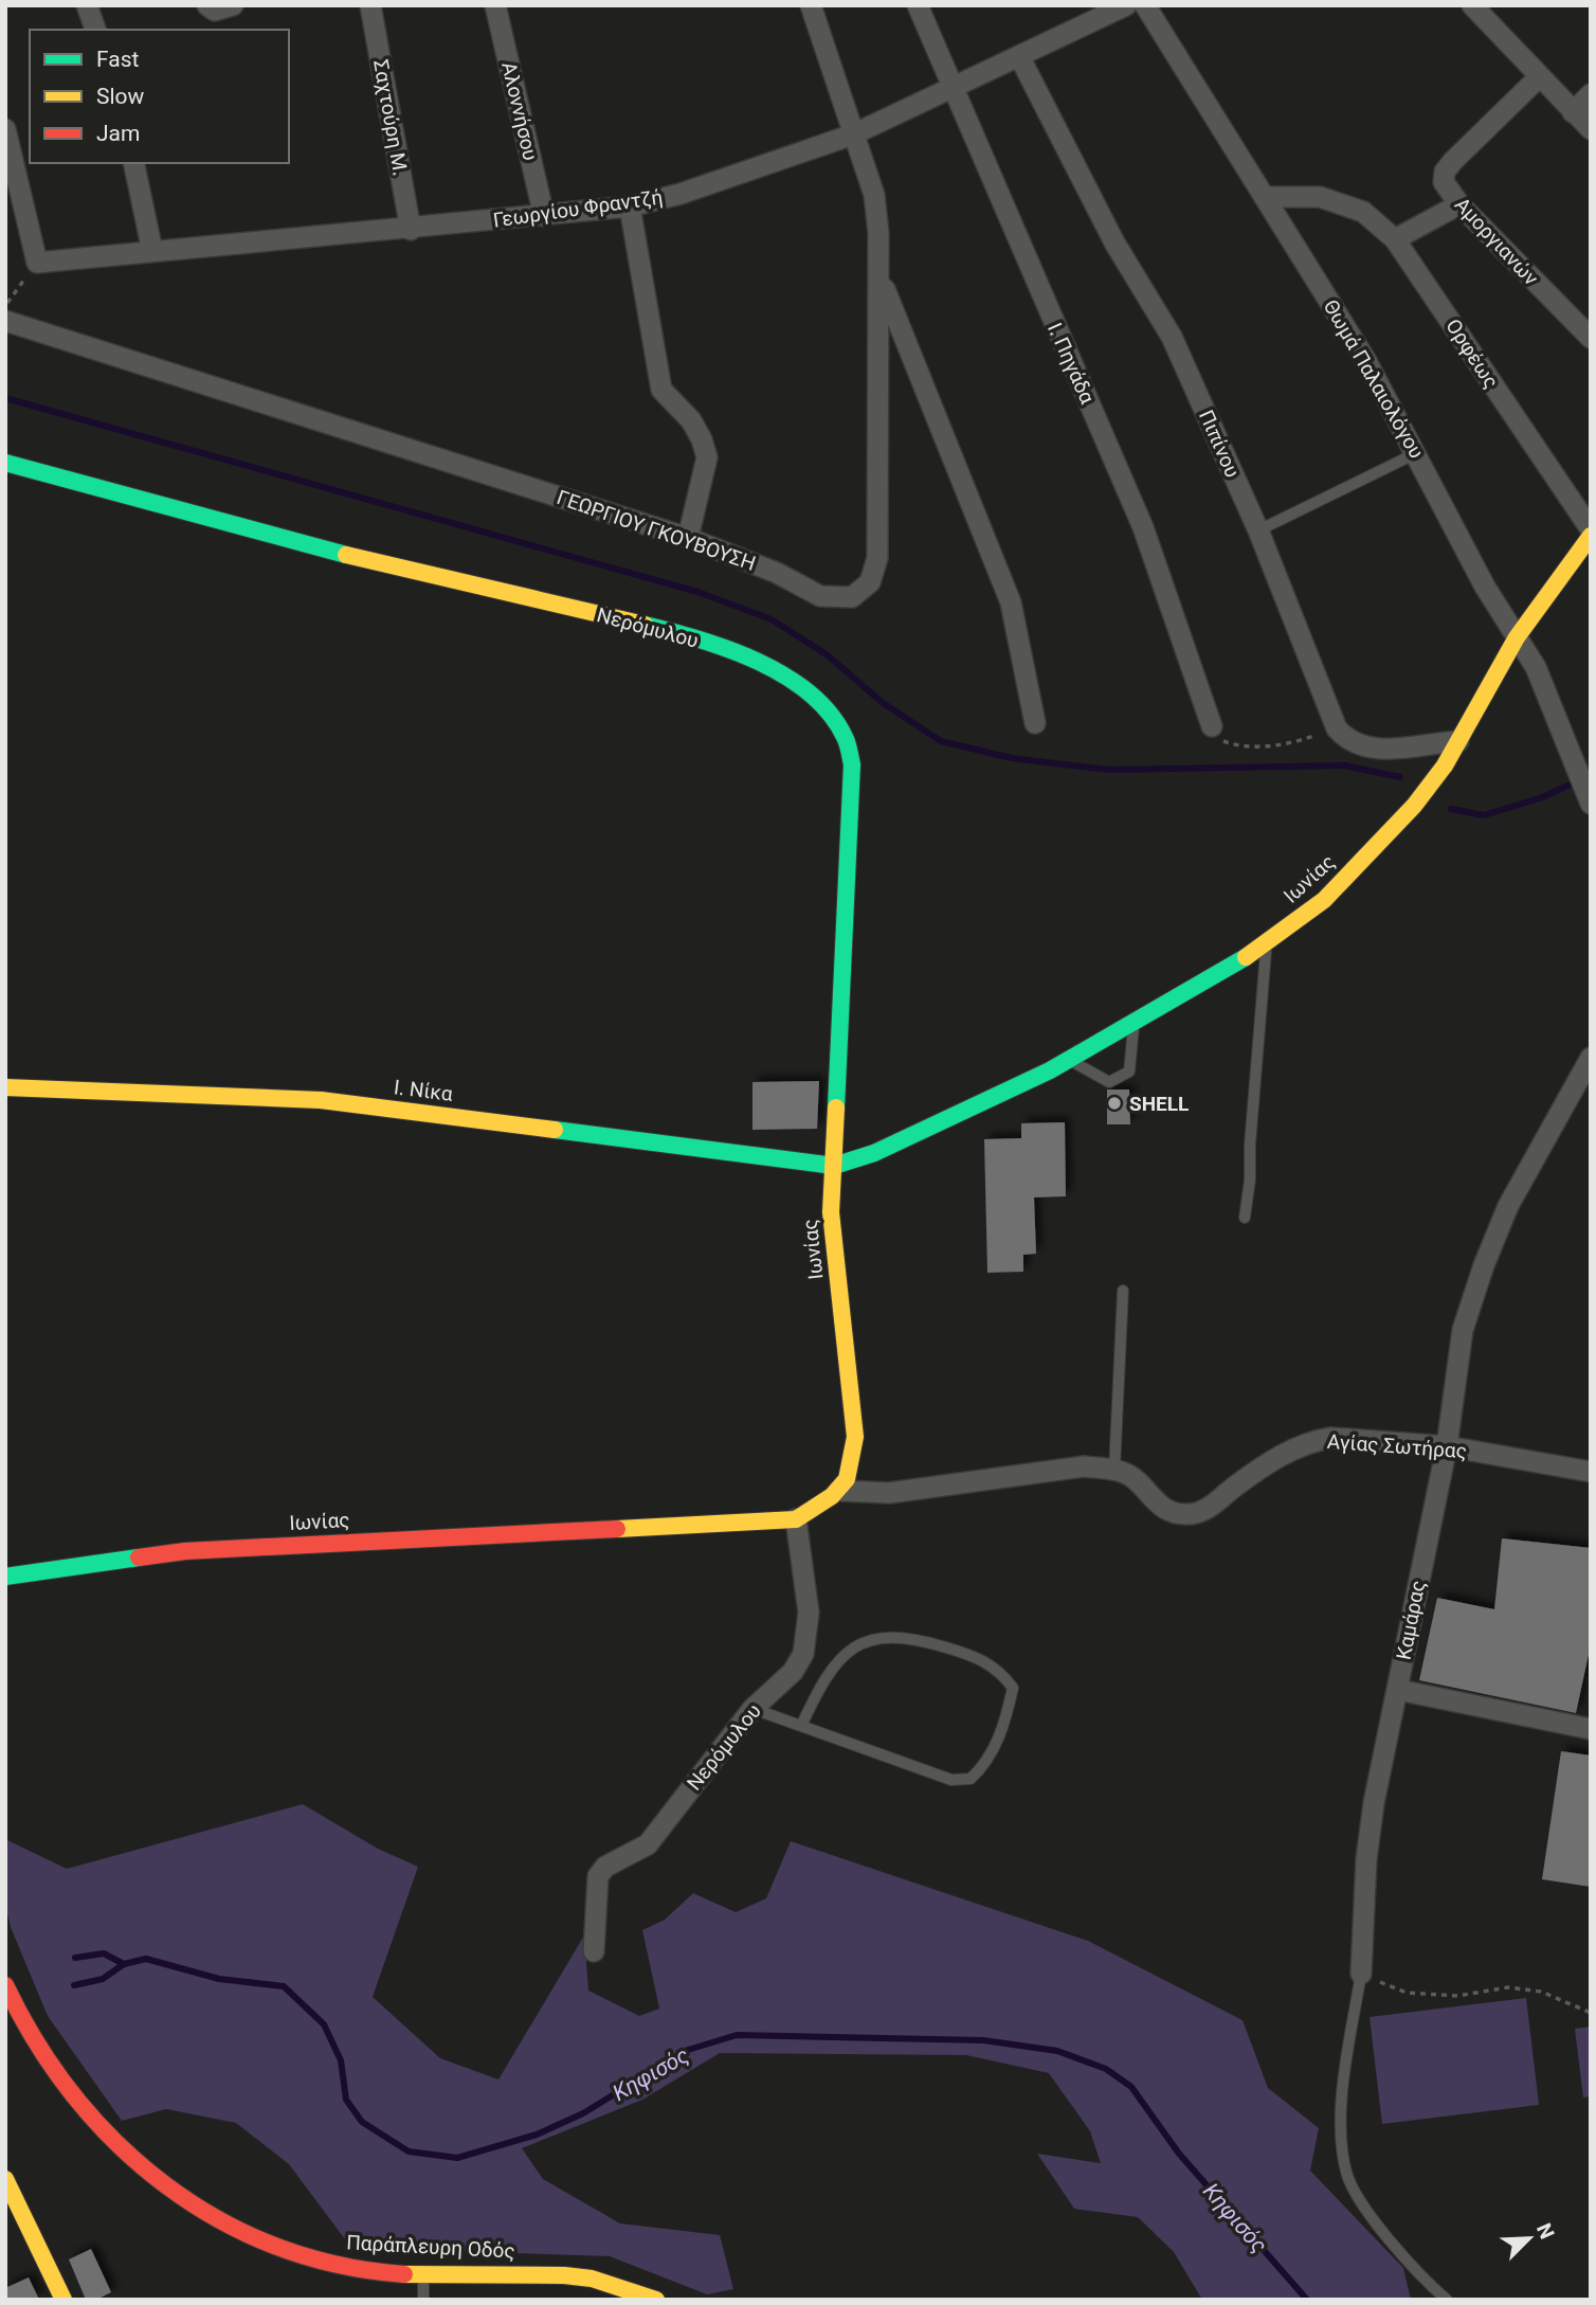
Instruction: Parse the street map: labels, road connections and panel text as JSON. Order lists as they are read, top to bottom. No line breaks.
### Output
{"streets":{"main road":["Νερόμυλου","Ιωνίας","Ι. Νίκα","Παράπλευρη Οδός"],"street":["Αλοννήσου","Σαχτούρη Μ.","Γεωργίου Φραντζή","Αμοργιανών","Ορφέως","Ι. Πηγάδα","Θωμά Παλαιολόγου","Πιπίνου","ΓΕΩΡΓΙΟΥ ΓΚΟΥΒΟΥΣΗ","Αγίας Σωτήρας","Καμάρας"]},"crossings":[["Αλοννήσου","Γεωργίου Φραντζή"],["Σαχτούρη Μ.","Γεωργίου Φραντζή"],["Γεωργίου Φραντζή","Ι. Πηγάδα"],["Γεωργίου Φραντζή","Πιπίνου"],["Γεωργίου Φραντζή","ΓΕΩΡΓΙΟΥ ΓΚΟΥΒΟΥΣΗ"],["Ορφέως","Θωμά Παλαιολόγου"],["Θωμά Παλαιολόγου","Ιωνίας"],["Νερόμυλου","Ιωνίας"],["Νερόμυλου","Ι. Νίκα"],["Ιωνίας","Ι. Νίκα"],["Αγίας Σωτήρας","Καμάρας"]],"water":["Κηφισός"],"places":["SHELL"],"legend":["Fast","Slow","Jam"],"north":"top right"}
